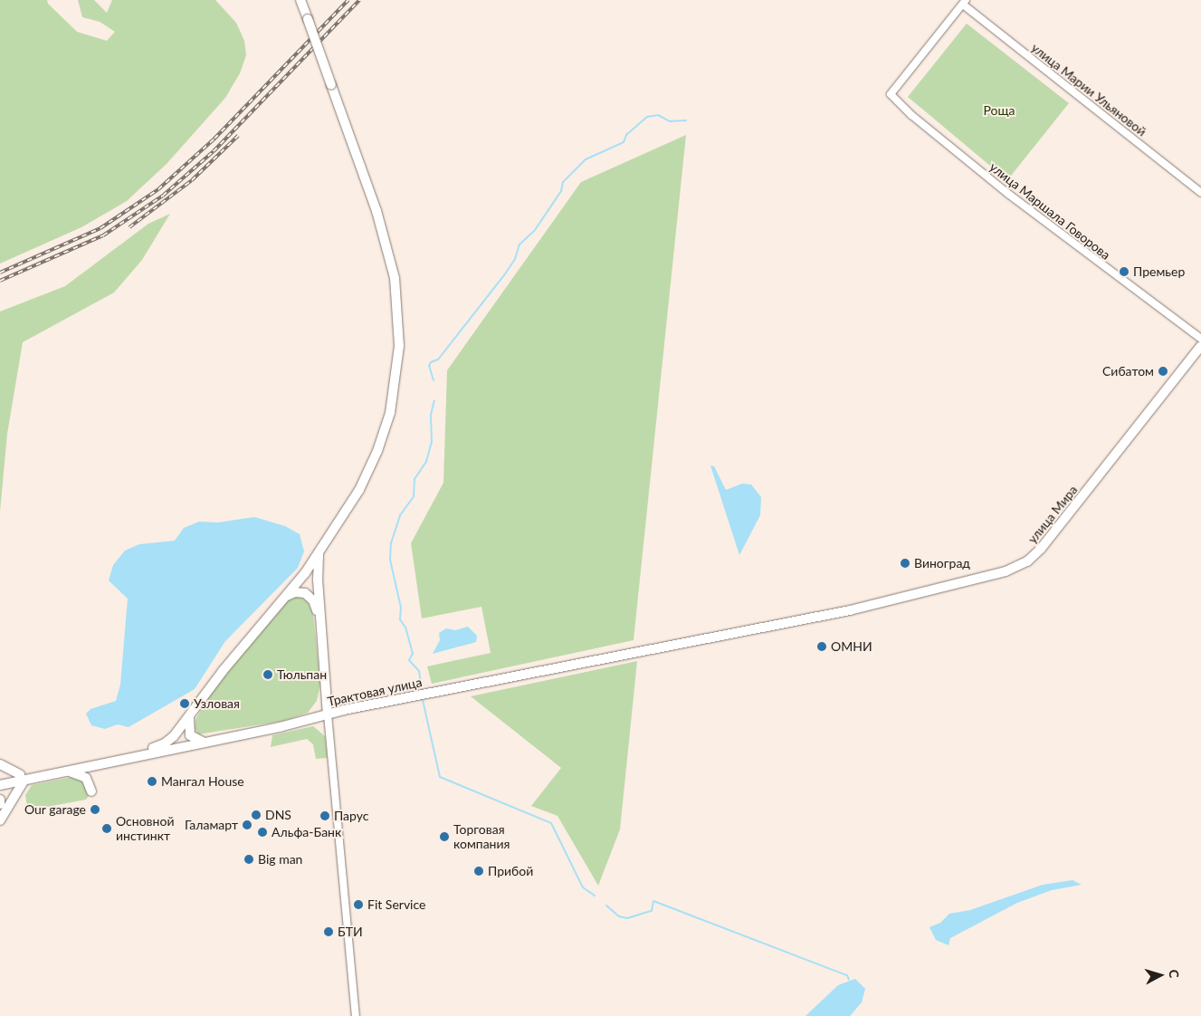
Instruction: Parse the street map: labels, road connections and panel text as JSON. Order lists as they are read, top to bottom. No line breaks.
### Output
{"streets":{"main road":["улица Мира","Трактовая улица"],"street":["улица Марии Ульяновой","улица Маршала Говорова"]},"crossings":[["улица Марии Ульяновой","улица Маршала Говорова"],["улица Мира","Трактовая улица"]],"parks":["Роща"],"places":["Премьер","Сибатом","Виноград","ОМНИ","Тюльпан","Узловая","Мангал House","Our garage","DNS","Парус","Галамарт","Основной инстинкт","Альфа-Банк","Торговая компания","Big man","Прибой","Fit Service","БТИ"],"north":"right"}
